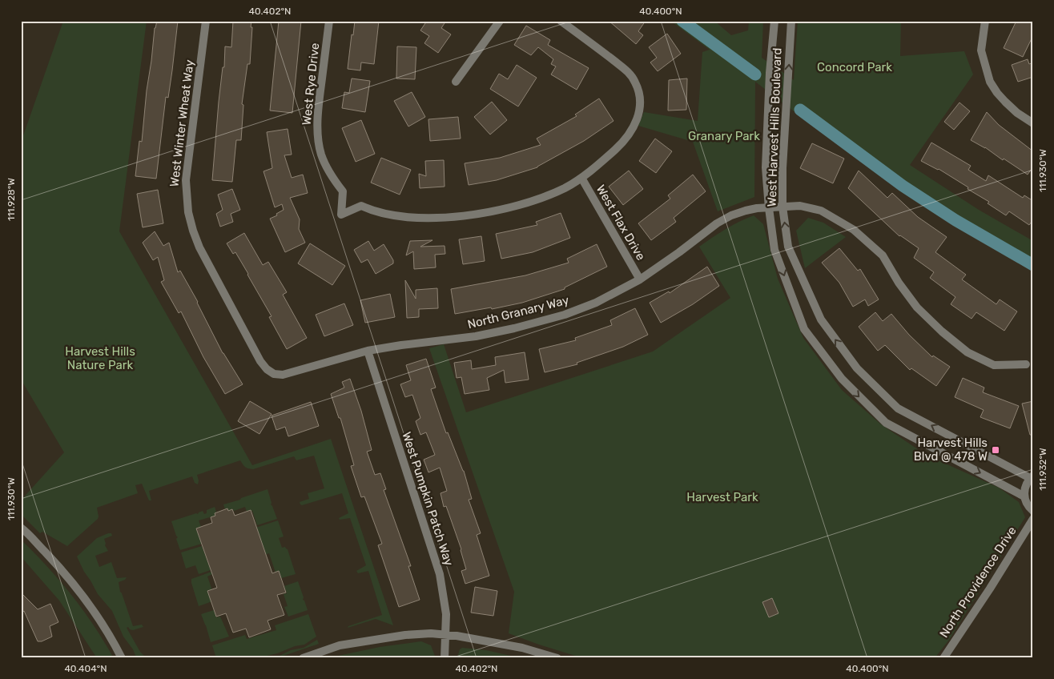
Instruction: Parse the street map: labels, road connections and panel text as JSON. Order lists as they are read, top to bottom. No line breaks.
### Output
{"streets":{"street":["West Rye Drive","West Winter Wheat Way","West Harvest Hills Boulevard","West Flax Drive","North Granary Way","West Pumpkin Patch Way","North Providence Drive"]},"crossings":[["West Rye Drive","West Flax Drive"],["West Winter Wheat Way","North Granary Way"],["West Harvest Hills Boulevard","North Granary Way"],["West Flax Drive","North Granary Way"],["North Granary Way","West Pumpkin Patch Way"]],"parks":["Concord Park","Granary Park","Harvest Hills Nature Park","Harvest Park"],"places":{"transit":["Harvest Hills Blvd @ 478 W"]},"coordinates":["40.402°N","40.400°N","111.930°W","111.928°W","111.932°W","40.404°N"]}
